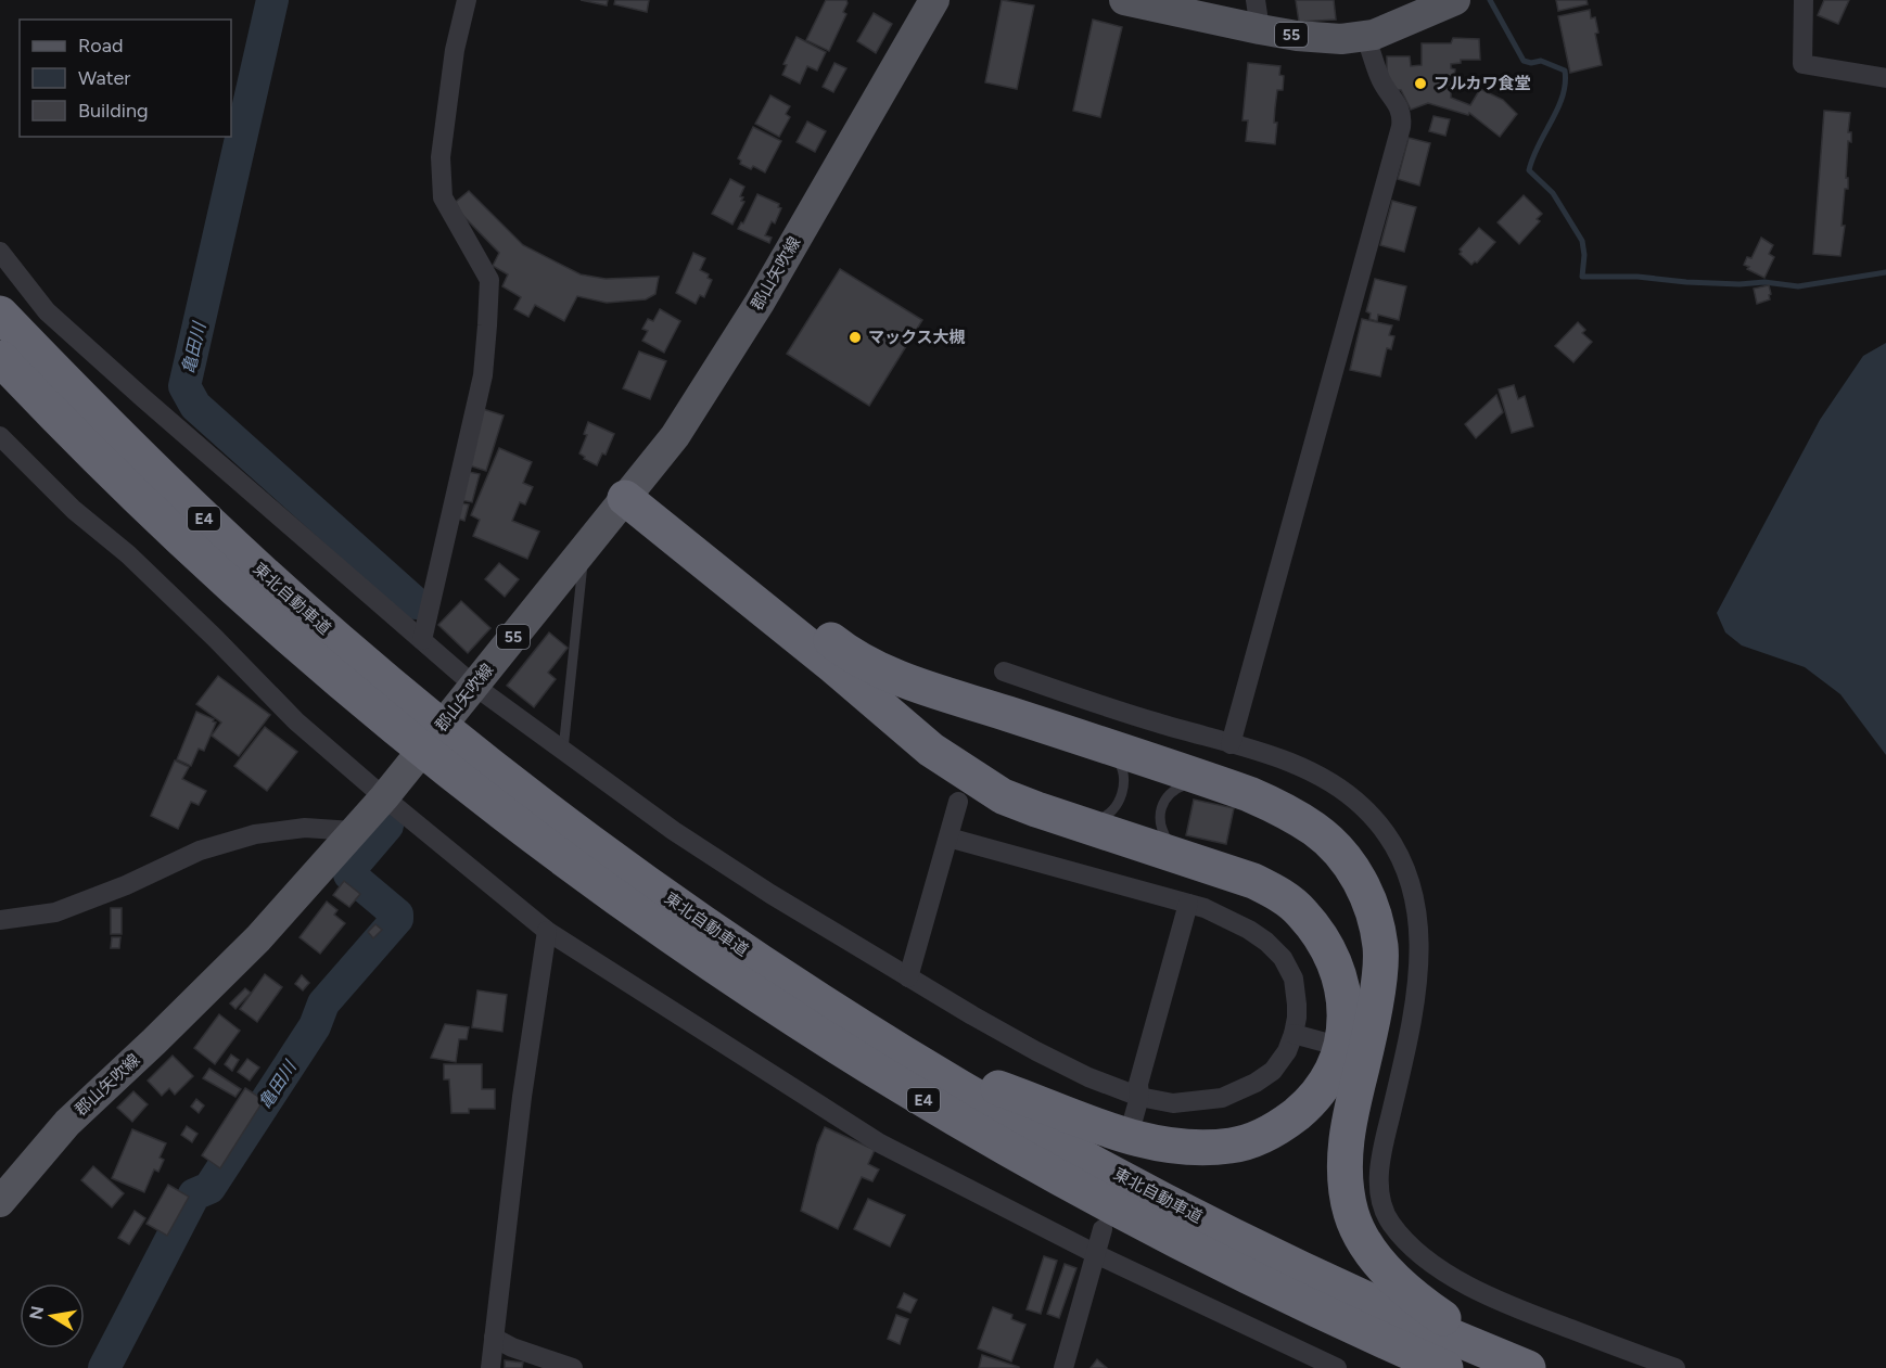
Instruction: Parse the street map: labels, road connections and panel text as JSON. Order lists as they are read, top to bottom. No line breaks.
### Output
{"streets":{"highway":["E4","東北自動車道"],"main road":["55","郡山矢吹線"]},"water":["亀田川"],"places":["フルカワ食堂","マックス大槻"],"legend":["Road","Water","Building"],"north":"left"}
